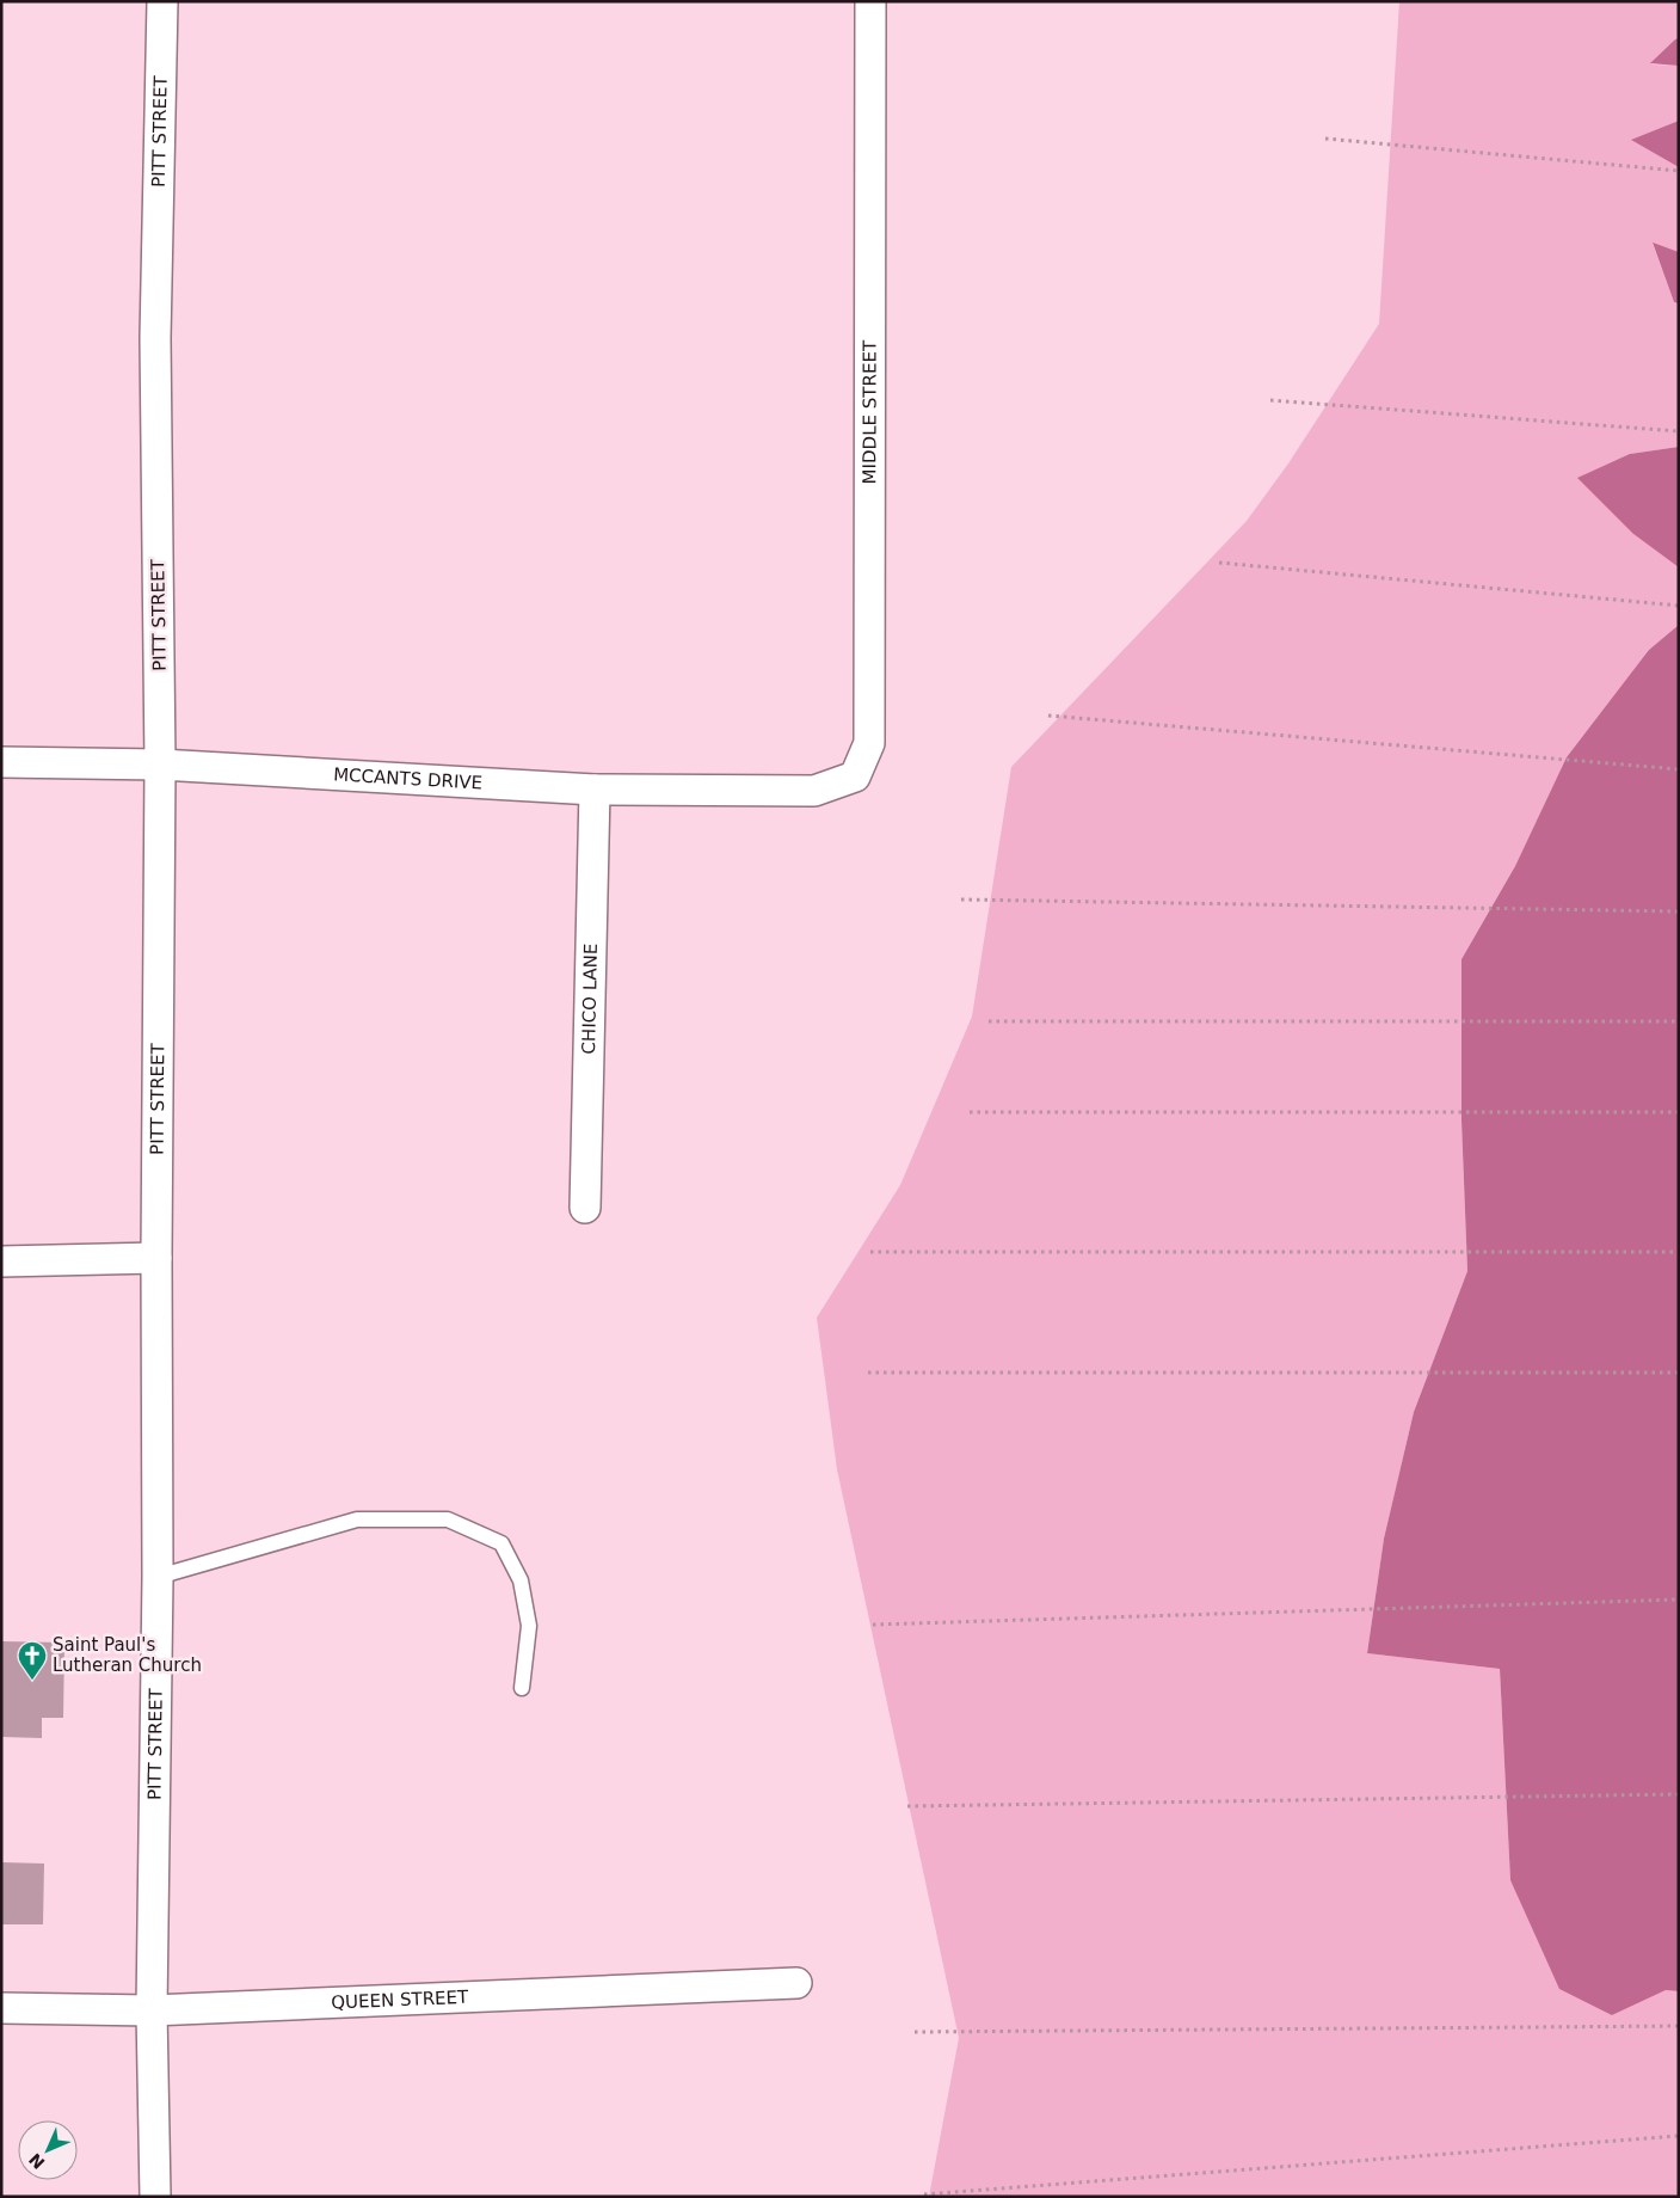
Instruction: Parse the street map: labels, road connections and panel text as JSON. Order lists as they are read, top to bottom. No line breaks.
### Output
{"streets":{"street":["PITT STREET","MIDDLE STREET","MCCANTS DRIVE","CHICO LANE","QUEEN STREET"]},"crossings":[["PITT STREET","MCCANTS DRIVE"],["PITT STREET","QUEEN STREET"],["MIDDLE STREET","MCCANTS DRIVE"],["MCCANTS DRIVE","CHICO LANE"]],"places":{"church":["Saint Paul's Lutheran Church"]},"north":"bottom left"}
